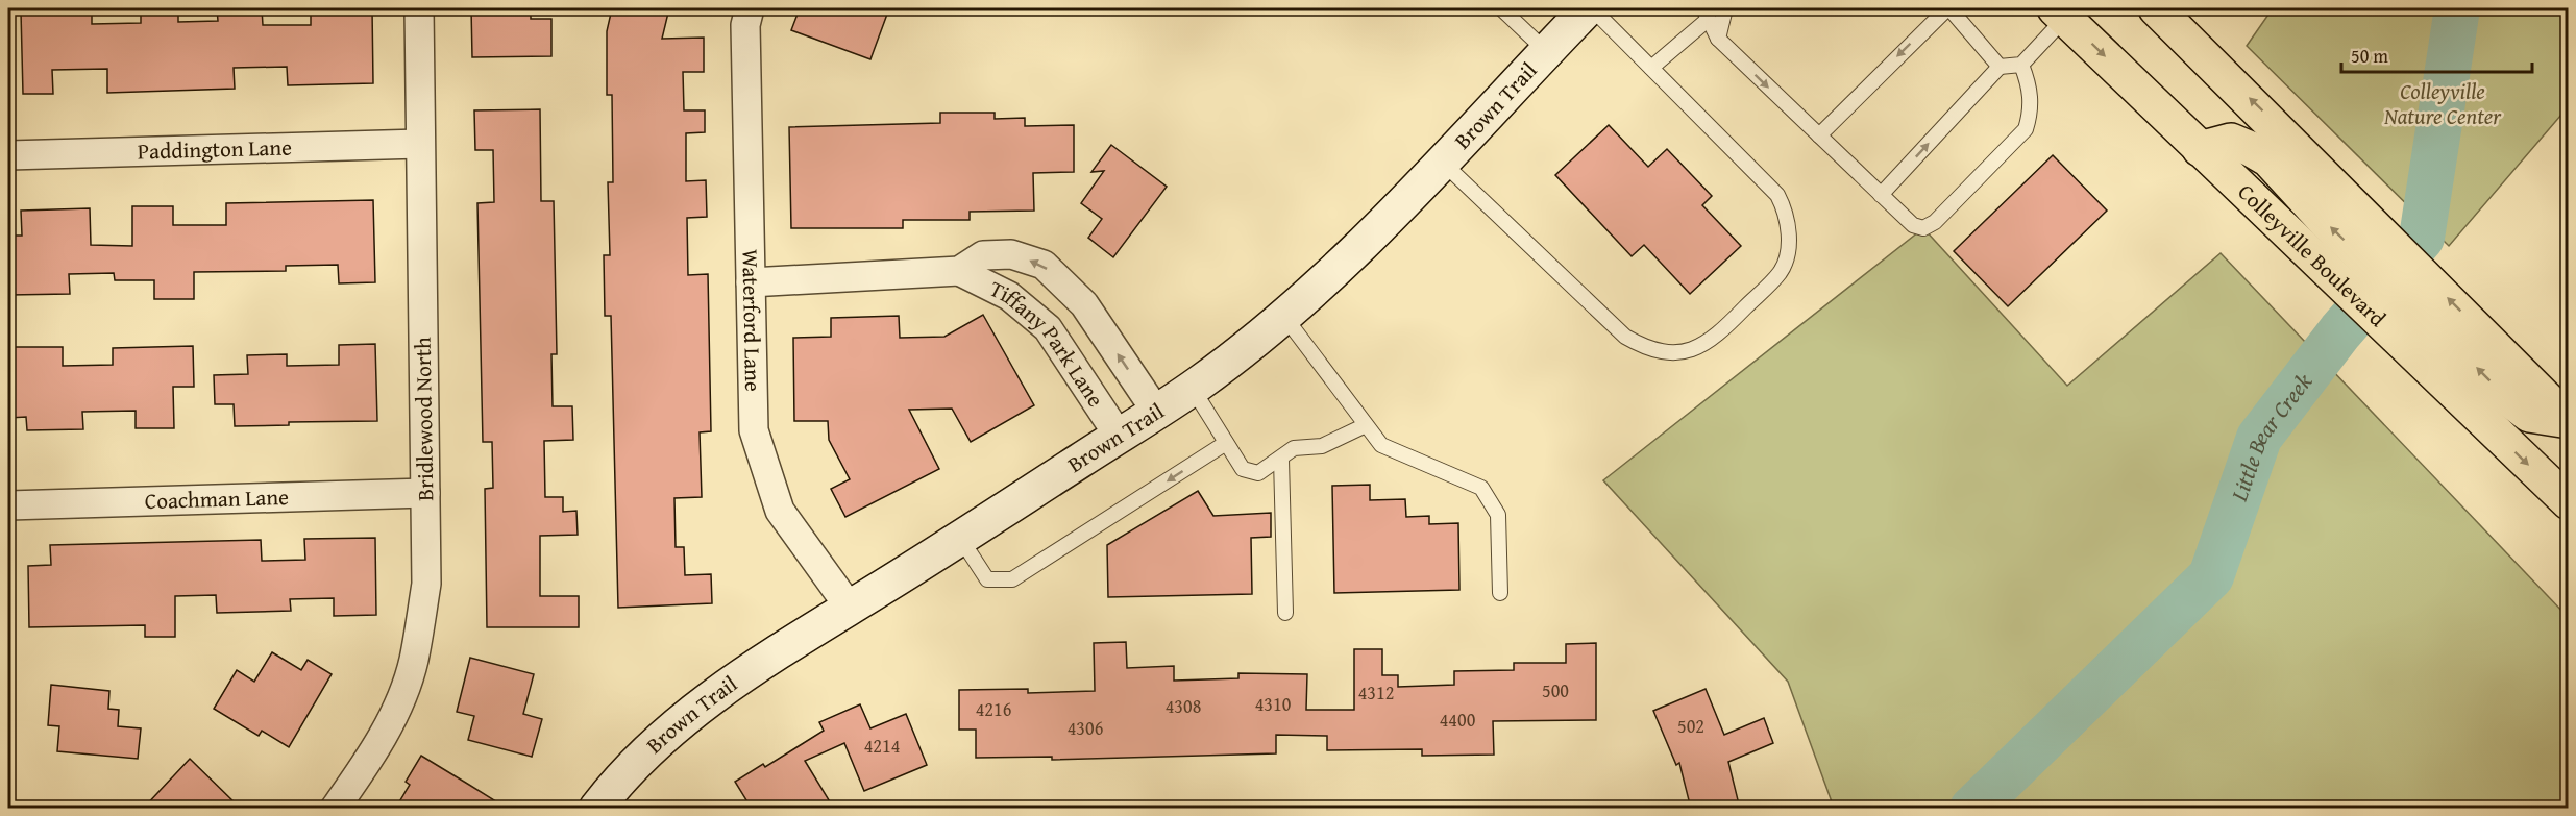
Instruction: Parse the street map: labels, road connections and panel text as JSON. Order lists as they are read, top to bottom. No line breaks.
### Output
{"streets":{"main road":["Colleyville Boulevard"],"street":["Brown Trail","Paddington Lane","Waterford Lane","Tiffany Park Lane","Bridlewood North","Coachman Lane"]},"crossings":[["Brown Trail","Waterford Lane"],["Brown Trail","Tiffany Park Lane"],["Paddington Lane","Bridlewood North"],["Waterford Lane","Tiffany Park Lane"],["Bridlewood North","Coachman Lane"]],"water":["Little Bear Creek"],"parks":["Colleyville Nature Center"],"house_numbers":["500","4312","4310","4308","4216","4400","502","4306","4214"],"scale_bar":"50 m"}
